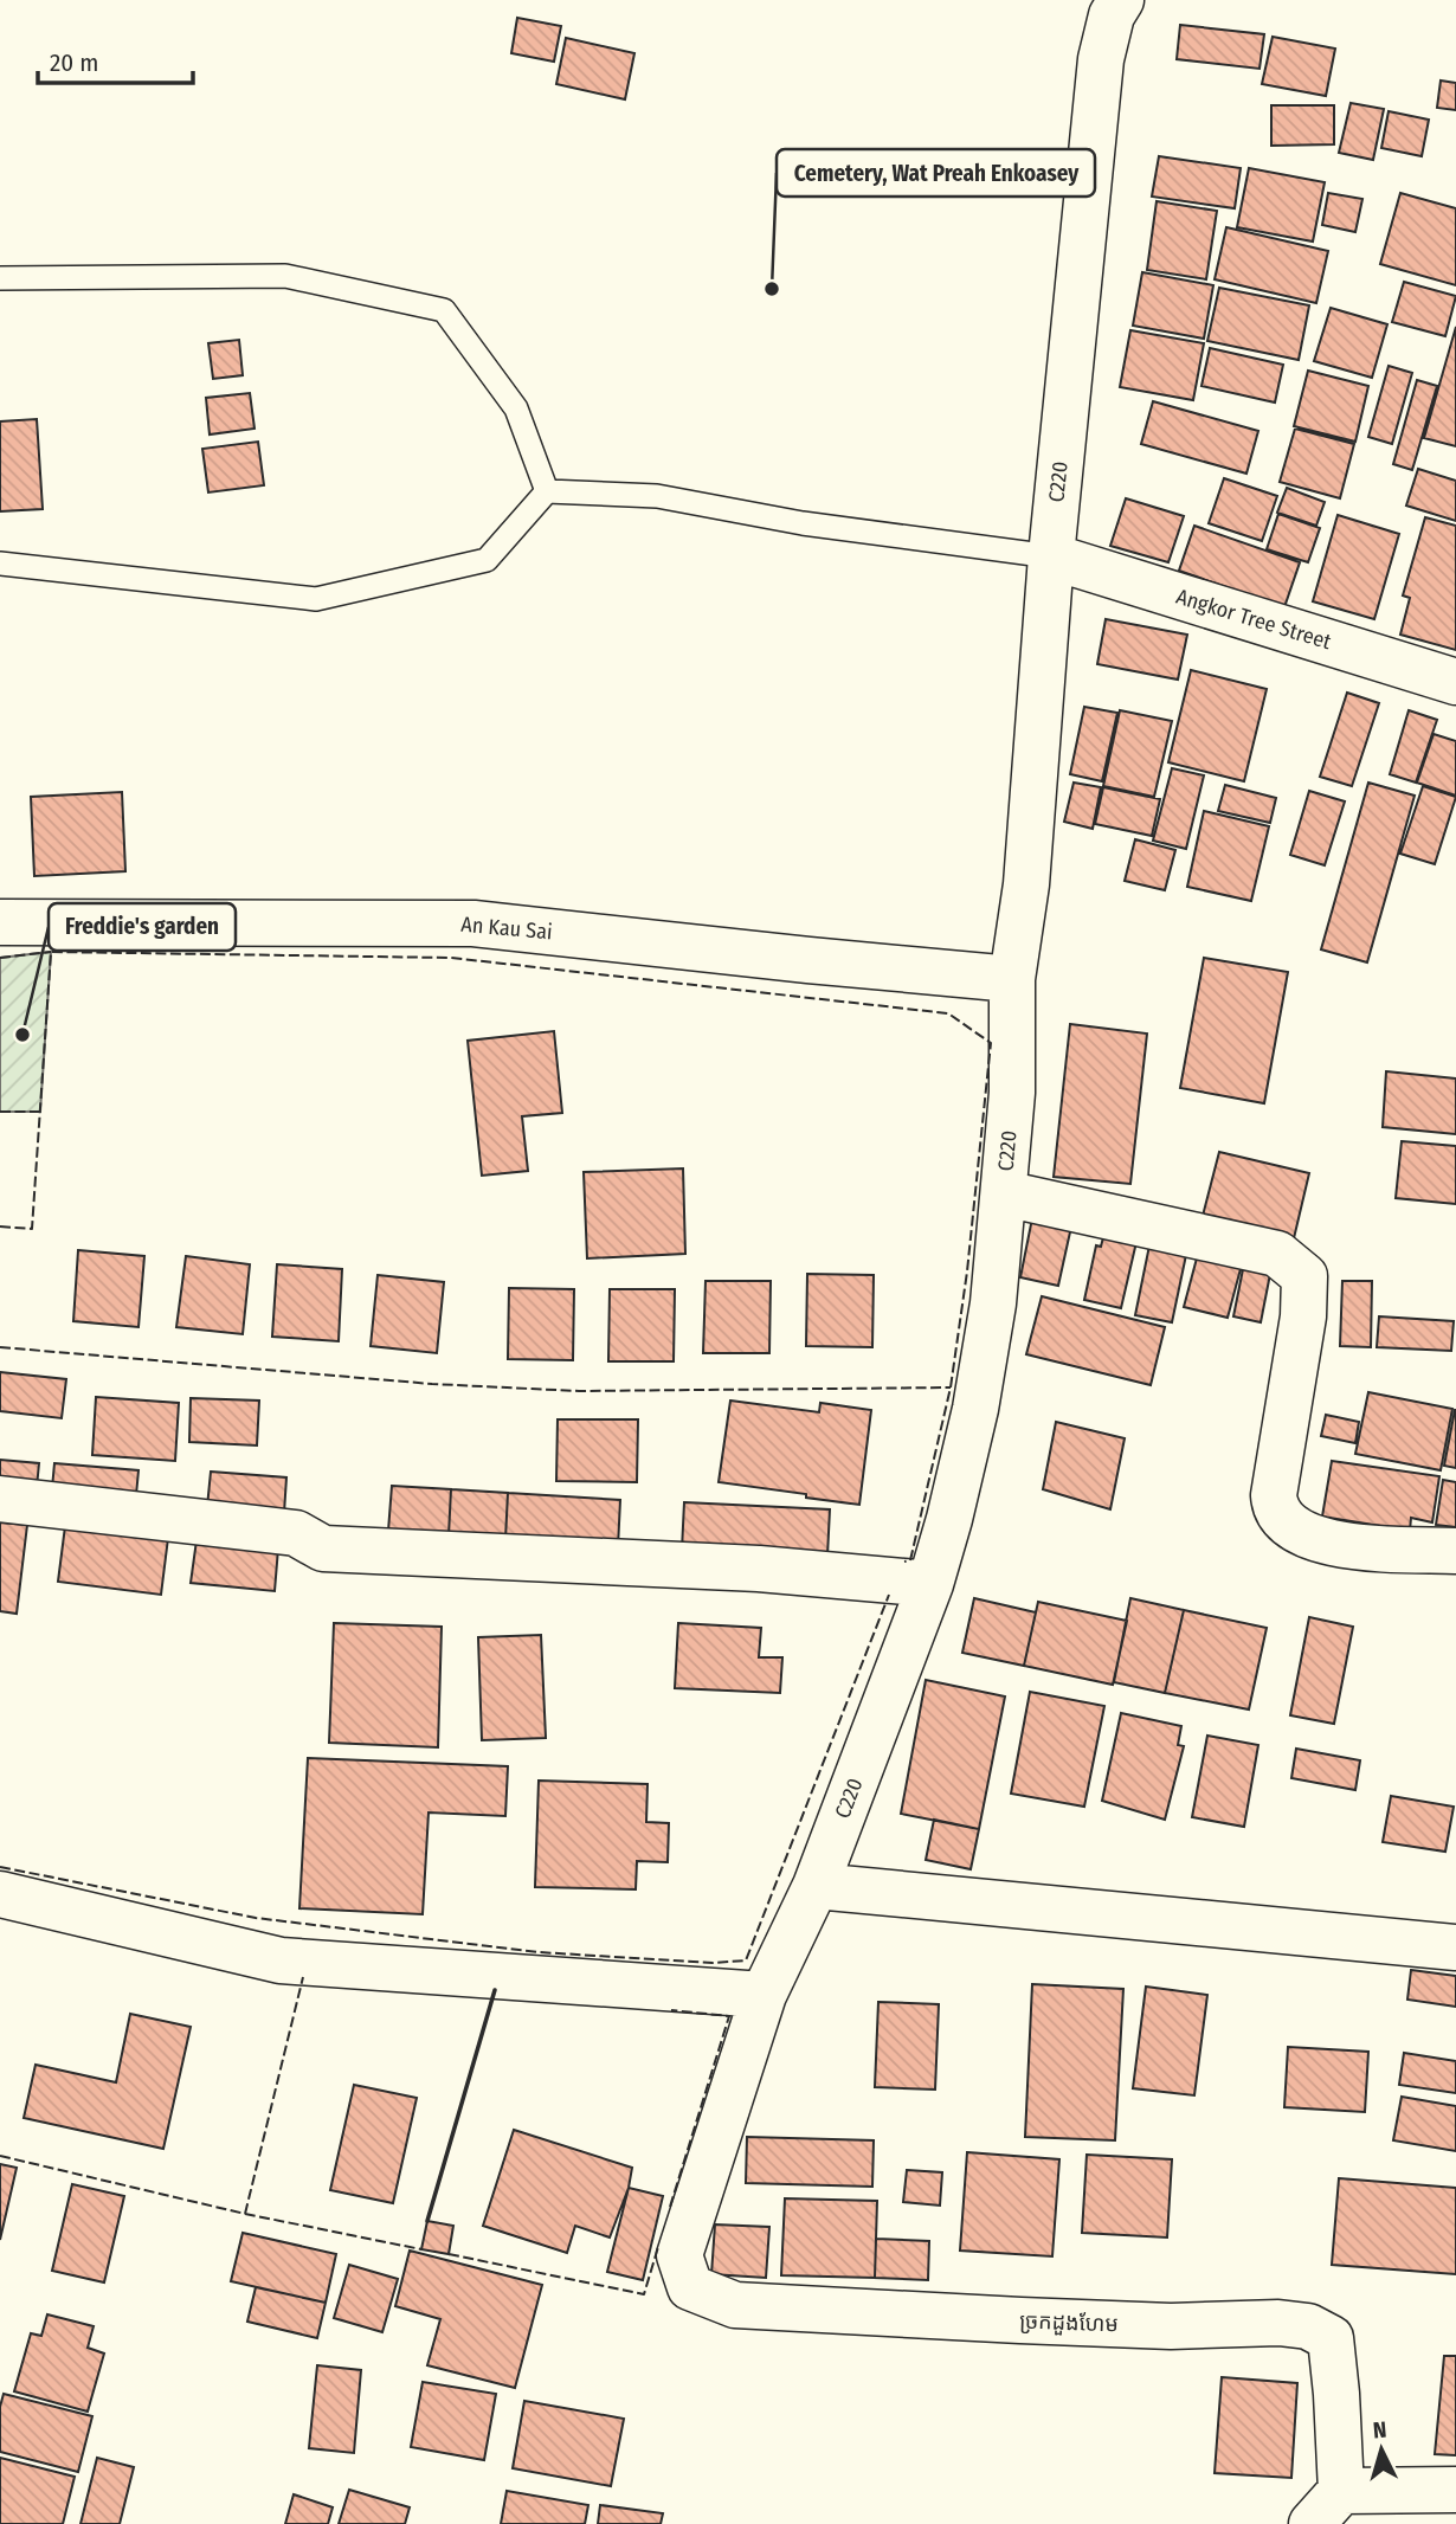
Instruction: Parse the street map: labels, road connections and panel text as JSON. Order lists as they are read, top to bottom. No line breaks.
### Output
{"streets":{"street":["C220","Angkor Tree Street","An Kau Sai","ច្រកដួងហែម"]},"crossings":[["C220","Angkor Tree Street"],["C220","An Kau Sai"],["C220","ច្រកដួងហែម"]],"places":["Cemetery, Wat Preah Enkoasey","Freddie's garden"],"scale_bar":"20 m","north":"top"}
